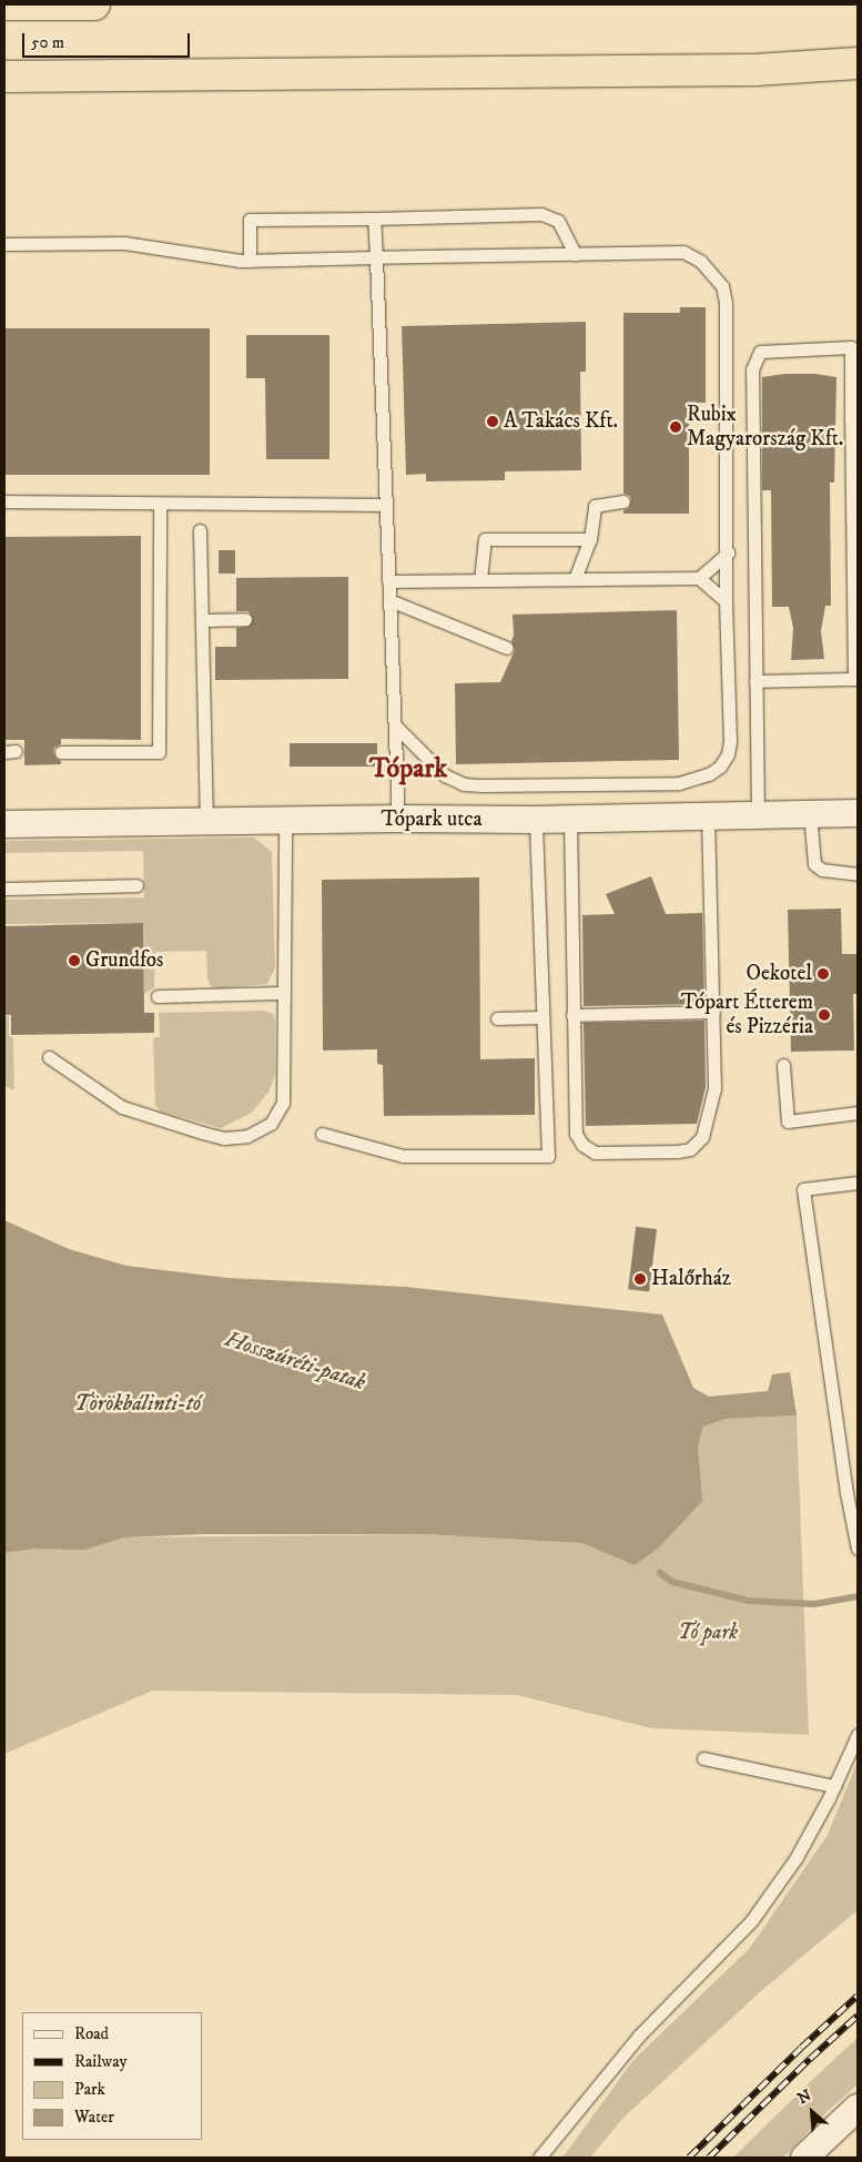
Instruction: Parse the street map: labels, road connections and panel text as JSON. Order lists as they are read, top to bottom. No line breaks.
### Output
{"streets":{"street":["Tópark utca"]},"districts":["Tópark"],"water":["Hosszúréti-patak","Törökbálinti-tó"],"parks":["Tó park"],"places":["A Takács Kft.","Rubix Magyarország Kft.","Grundfos","Oekotel","Tópart Étterem és Pizzéria","Halőrház"],"legend":["Road","Railway","Park","Water"],"scale_bar":"50 m","north":"top left"}
